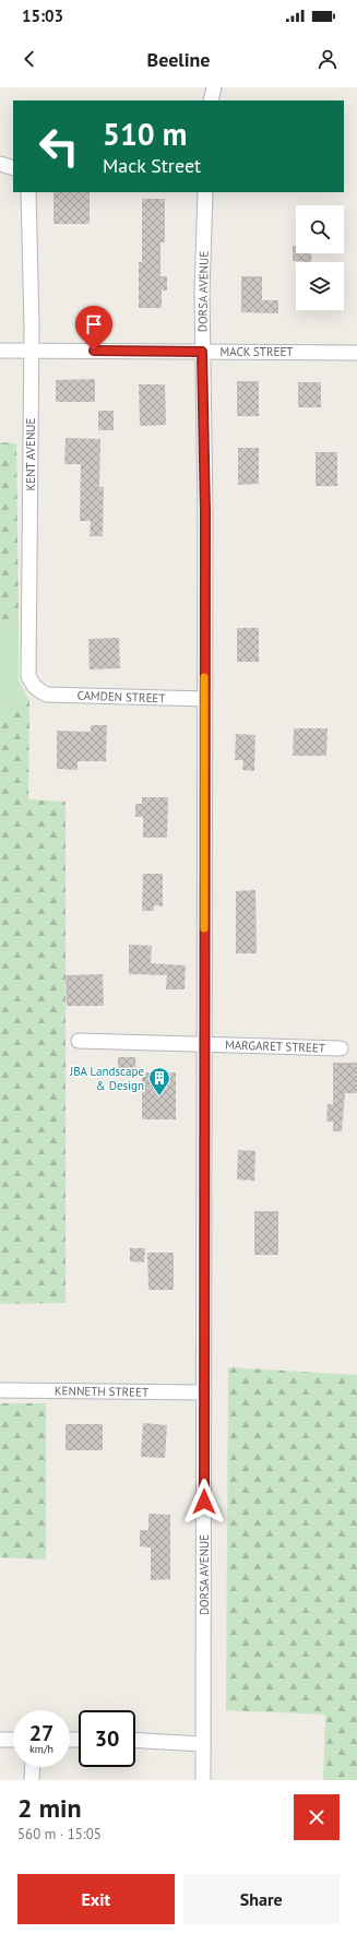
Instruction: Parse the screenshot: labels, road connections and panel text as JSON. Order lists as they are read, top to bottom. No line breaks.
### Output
{"streets":{"street":["DORSA AVENUE","MACK STREET","KENT AVENUE","CAMDEN STREET","MARGARET STREET","KENNETH STREET"]},"crossings":[["DORSA AVENUE","MACK STREET"],["DORSA AVENUE","CAMDEN STREET"],["DORSA AVENUE","MARGARET STREET"],["DORSA AVENUE","KENNETH STREET"],["MACK STREET","KENT AVENUE"],["KENT AVENUE","CAMDEN STREET"]],"places":{"building":["JBA Landscape & Design"]},"page":{"status":"15:03","header":"Beeline","turn":["510 m","Mack Street"],"speed":"27 km/h","limit":"30","heading":["2 min","560 m · 15:05"],"buttons":["Exit","Share"]}}
